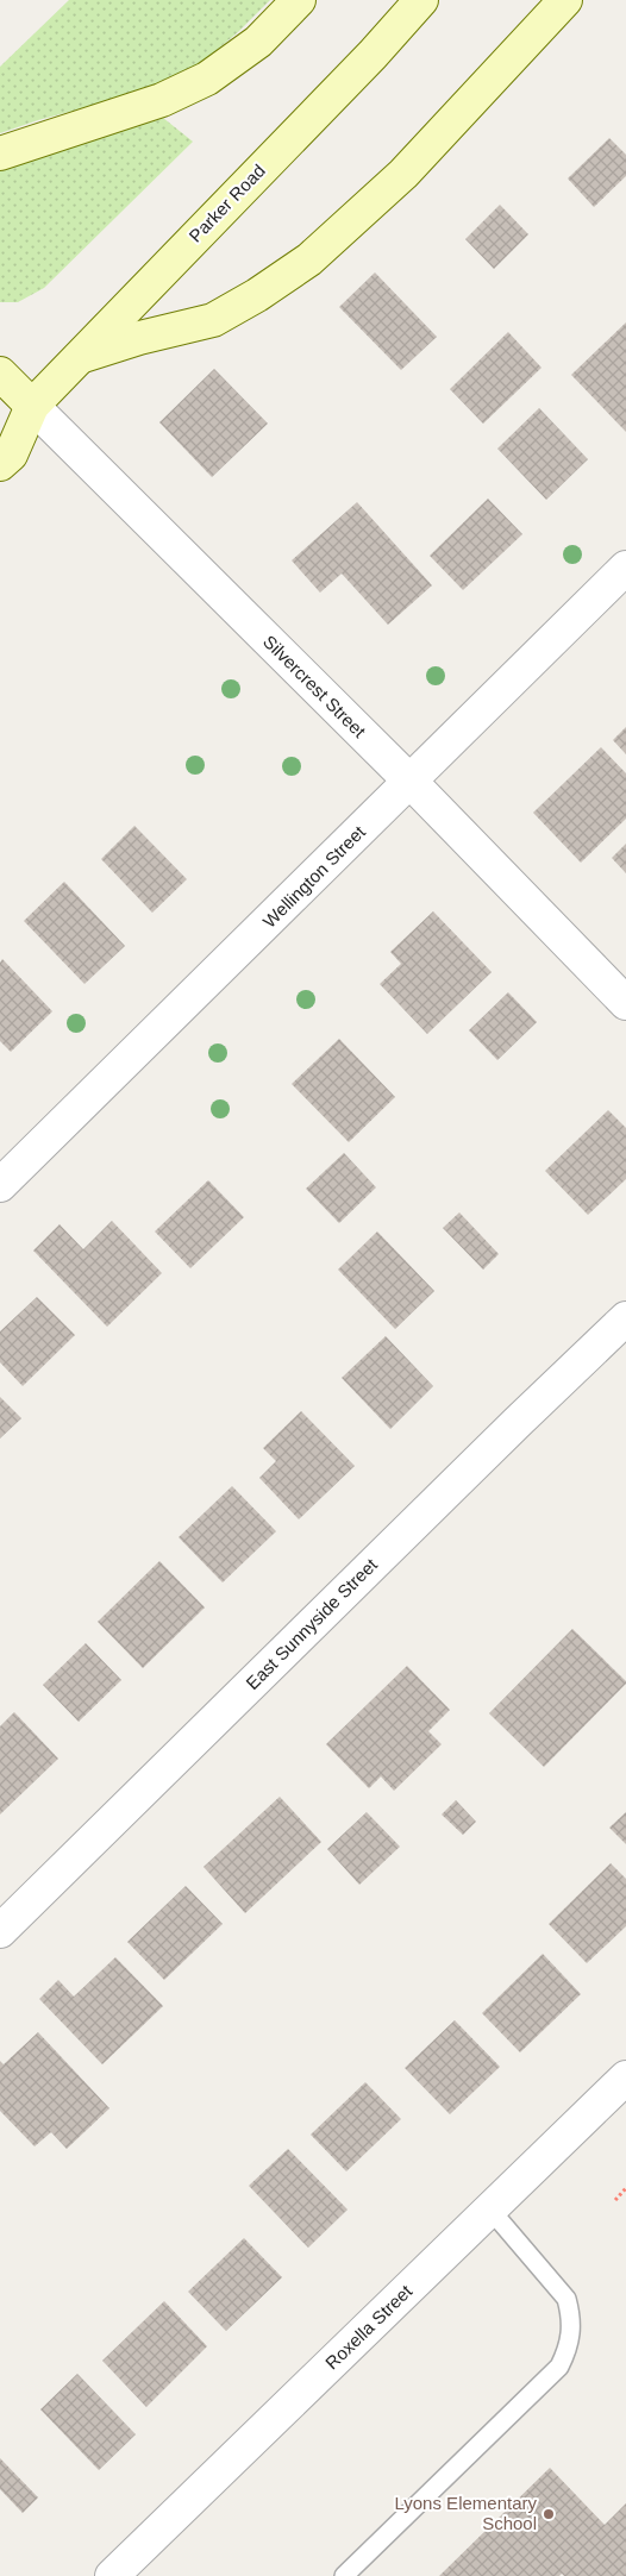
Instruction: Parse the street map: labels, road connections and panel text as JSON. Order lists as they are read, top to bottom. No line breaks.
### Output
{"streets":{"main road":["Parker Road","Silvercrest Street"],"street":["Wellington Street","East Sunnyside Street","Roxella Street"]},"crossings":[["Parker Road","Silvercrest Street"],["Silvercrest Street","Wellington Street"]],"places":["Lyons Elementary School"]}
